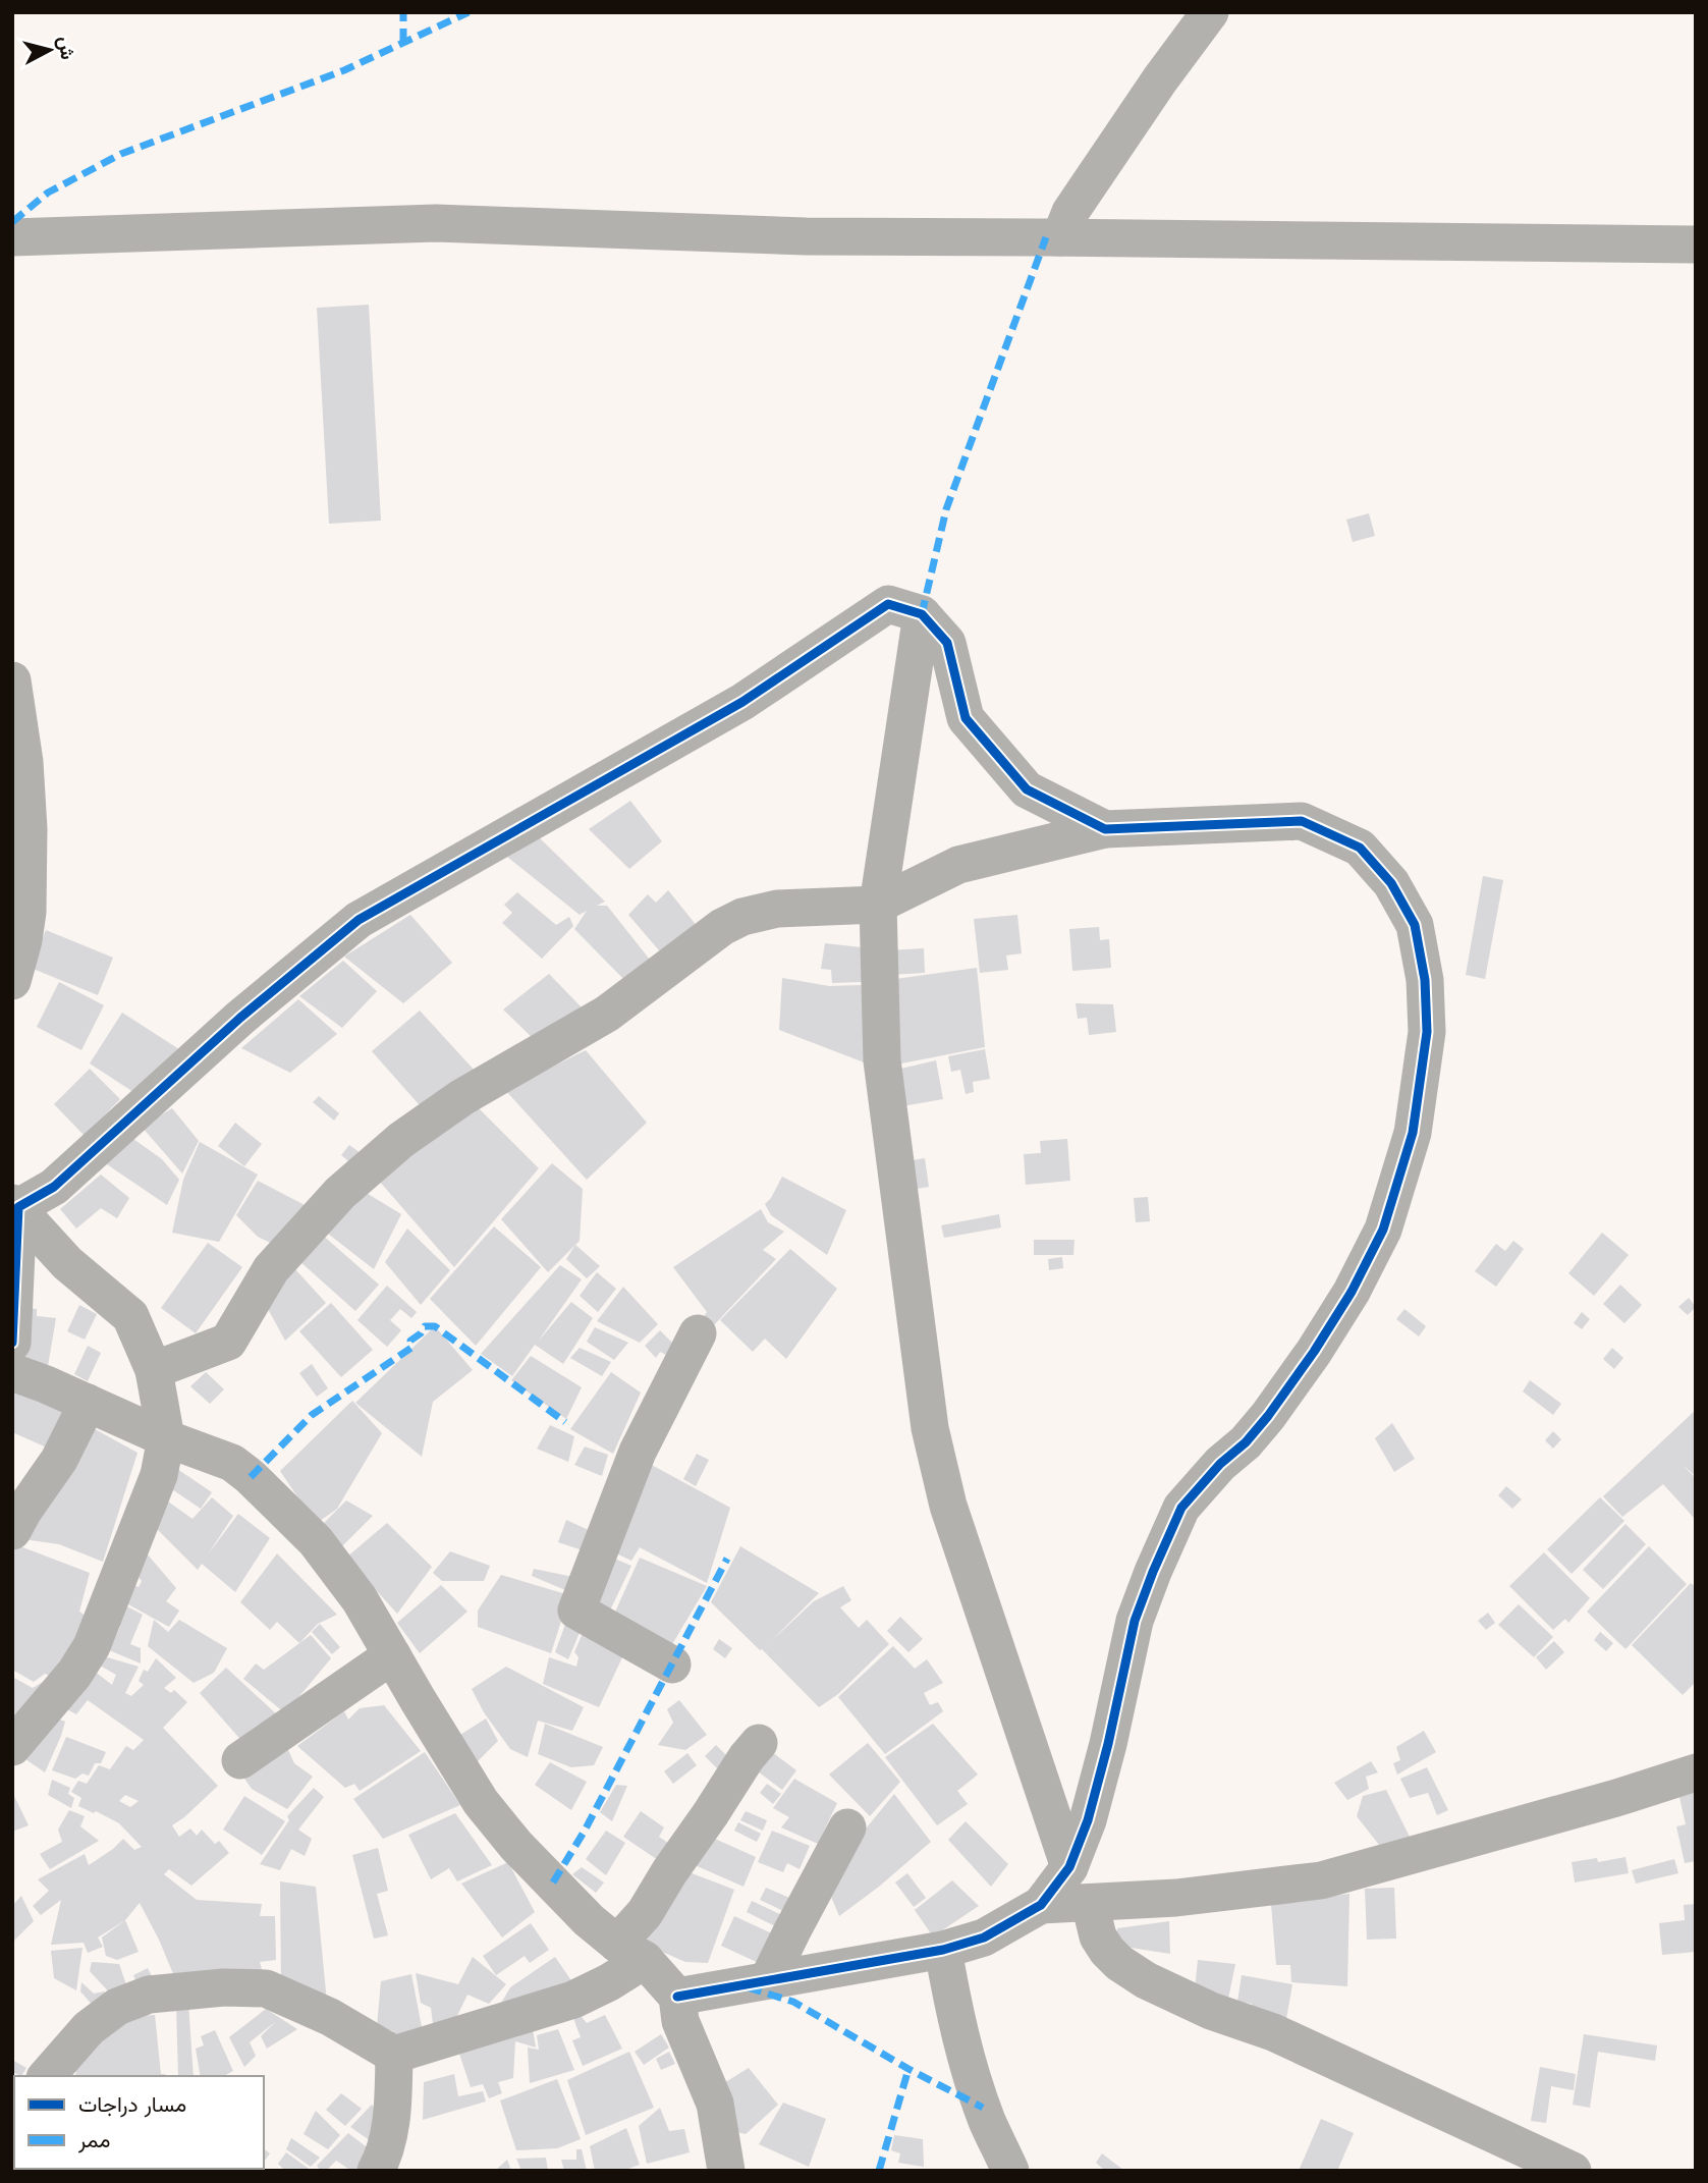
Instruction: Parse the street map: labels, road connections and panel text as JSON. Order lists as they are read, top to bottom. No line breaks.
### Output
{"legend":["مسار دراجات","ممر"],"north":"right"}
